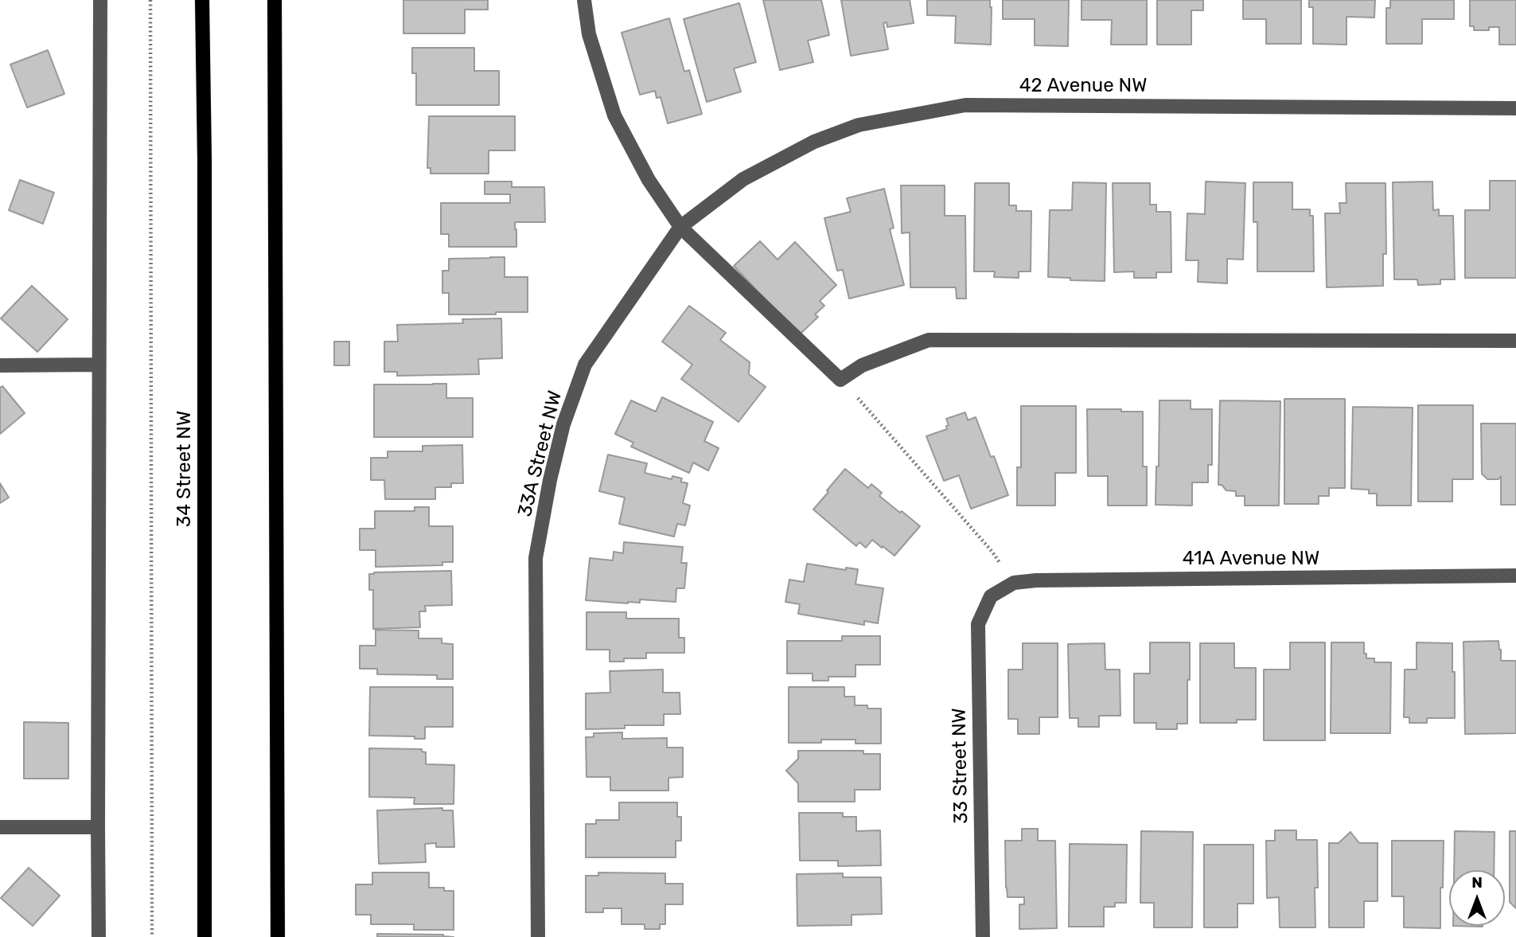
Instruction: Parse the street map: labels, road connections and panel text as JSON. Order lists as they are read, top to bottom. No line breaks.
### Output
{"streets":{"main road":["34 Street NW"],"street":["42 Avenue NW","33A Street NW","41A Avenue NW","33 Street NW"]},"crossings":[["42 Avenue NW","33A Street NW"],["41A Avenue NW","33 Street NW"]],"north":"top"}
